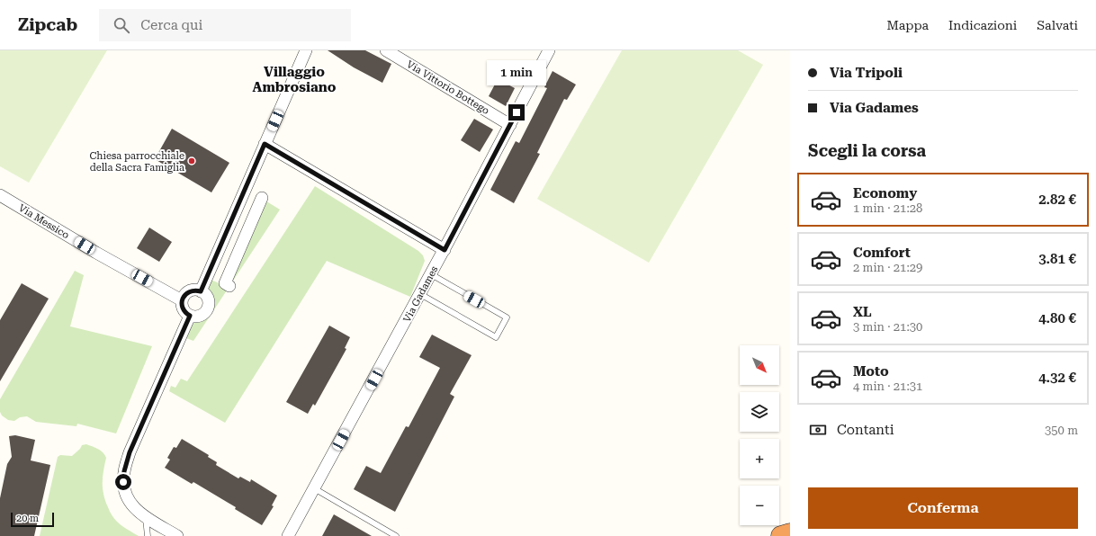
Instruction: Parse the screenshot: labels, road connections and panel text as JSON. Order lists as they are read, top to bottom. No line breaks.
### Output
{"streets":{"street":["Via Vittorio Bottego","Via Messico","Via Gadames"]},"crossings":[["Via Vittorio Bottego","Via Gadames"]],"districts":["Villaggio Ambrosiano"],"places":["Chiesa parrocchiale della Sacra Famiglia"],"scale_bar":"20 m","north":"bottom right","page":{"header":"Zipcab","search":"Cerca qui","nav":["Mappa","Indicazioni","Salvati"],"banner":["Via Tripoli","Via Gadames"],"bubble":"1 min","heading":"Scegli la corsa","list":[{"name":"Economy","note":"1 min · 21:28","value":"2.82 €"},{"name":"Comfort","note":"2 min · 21:29","value":"3.81 €"},{"name":"XL","note":"3 min · 21:30","value":"4.80 €"},{"name":"Moto","note":"4 min · 21:31","value":"4.32 €"}],"map_buttons":["+","−"],"pay":["Contanti","350 m"],"buttons":"Conferma","scale":"20 m"}}
